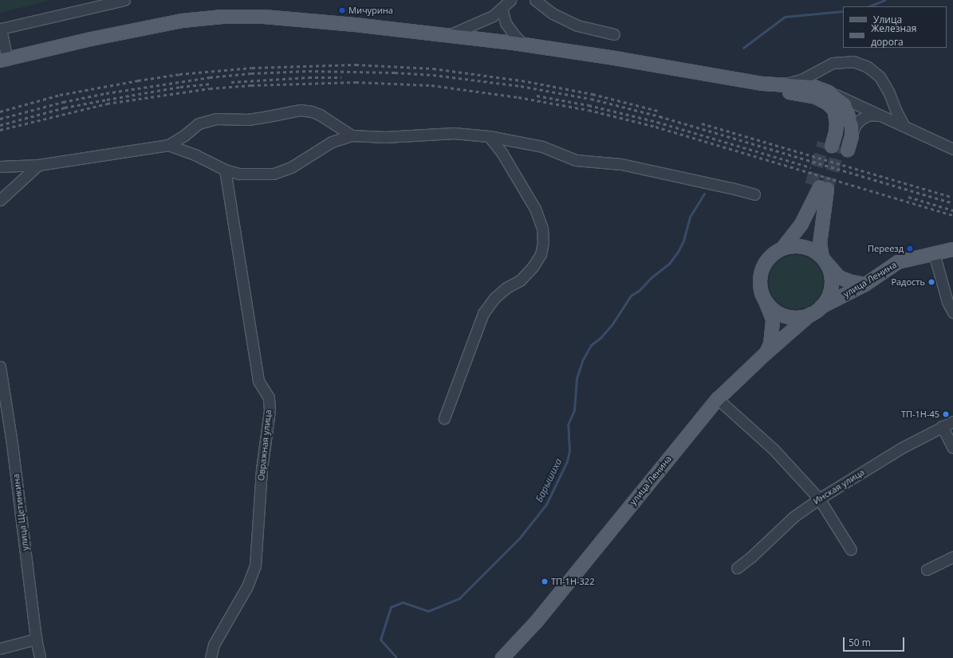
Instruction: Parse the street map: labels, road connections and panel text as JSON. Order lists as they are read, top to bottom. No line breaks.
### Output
{"streets":{"main road":["улица Ленина"],"street":["Овражная улица","Инская улица","улица Щетинкина"]},"water":["Барышиха"],"places":["Мичурина","Переезд","Радость","ТП-1Н-45","ТП-1Н-322"],"legend":["Улица","Железная дорога"],"scale_bar":"50 m"}
